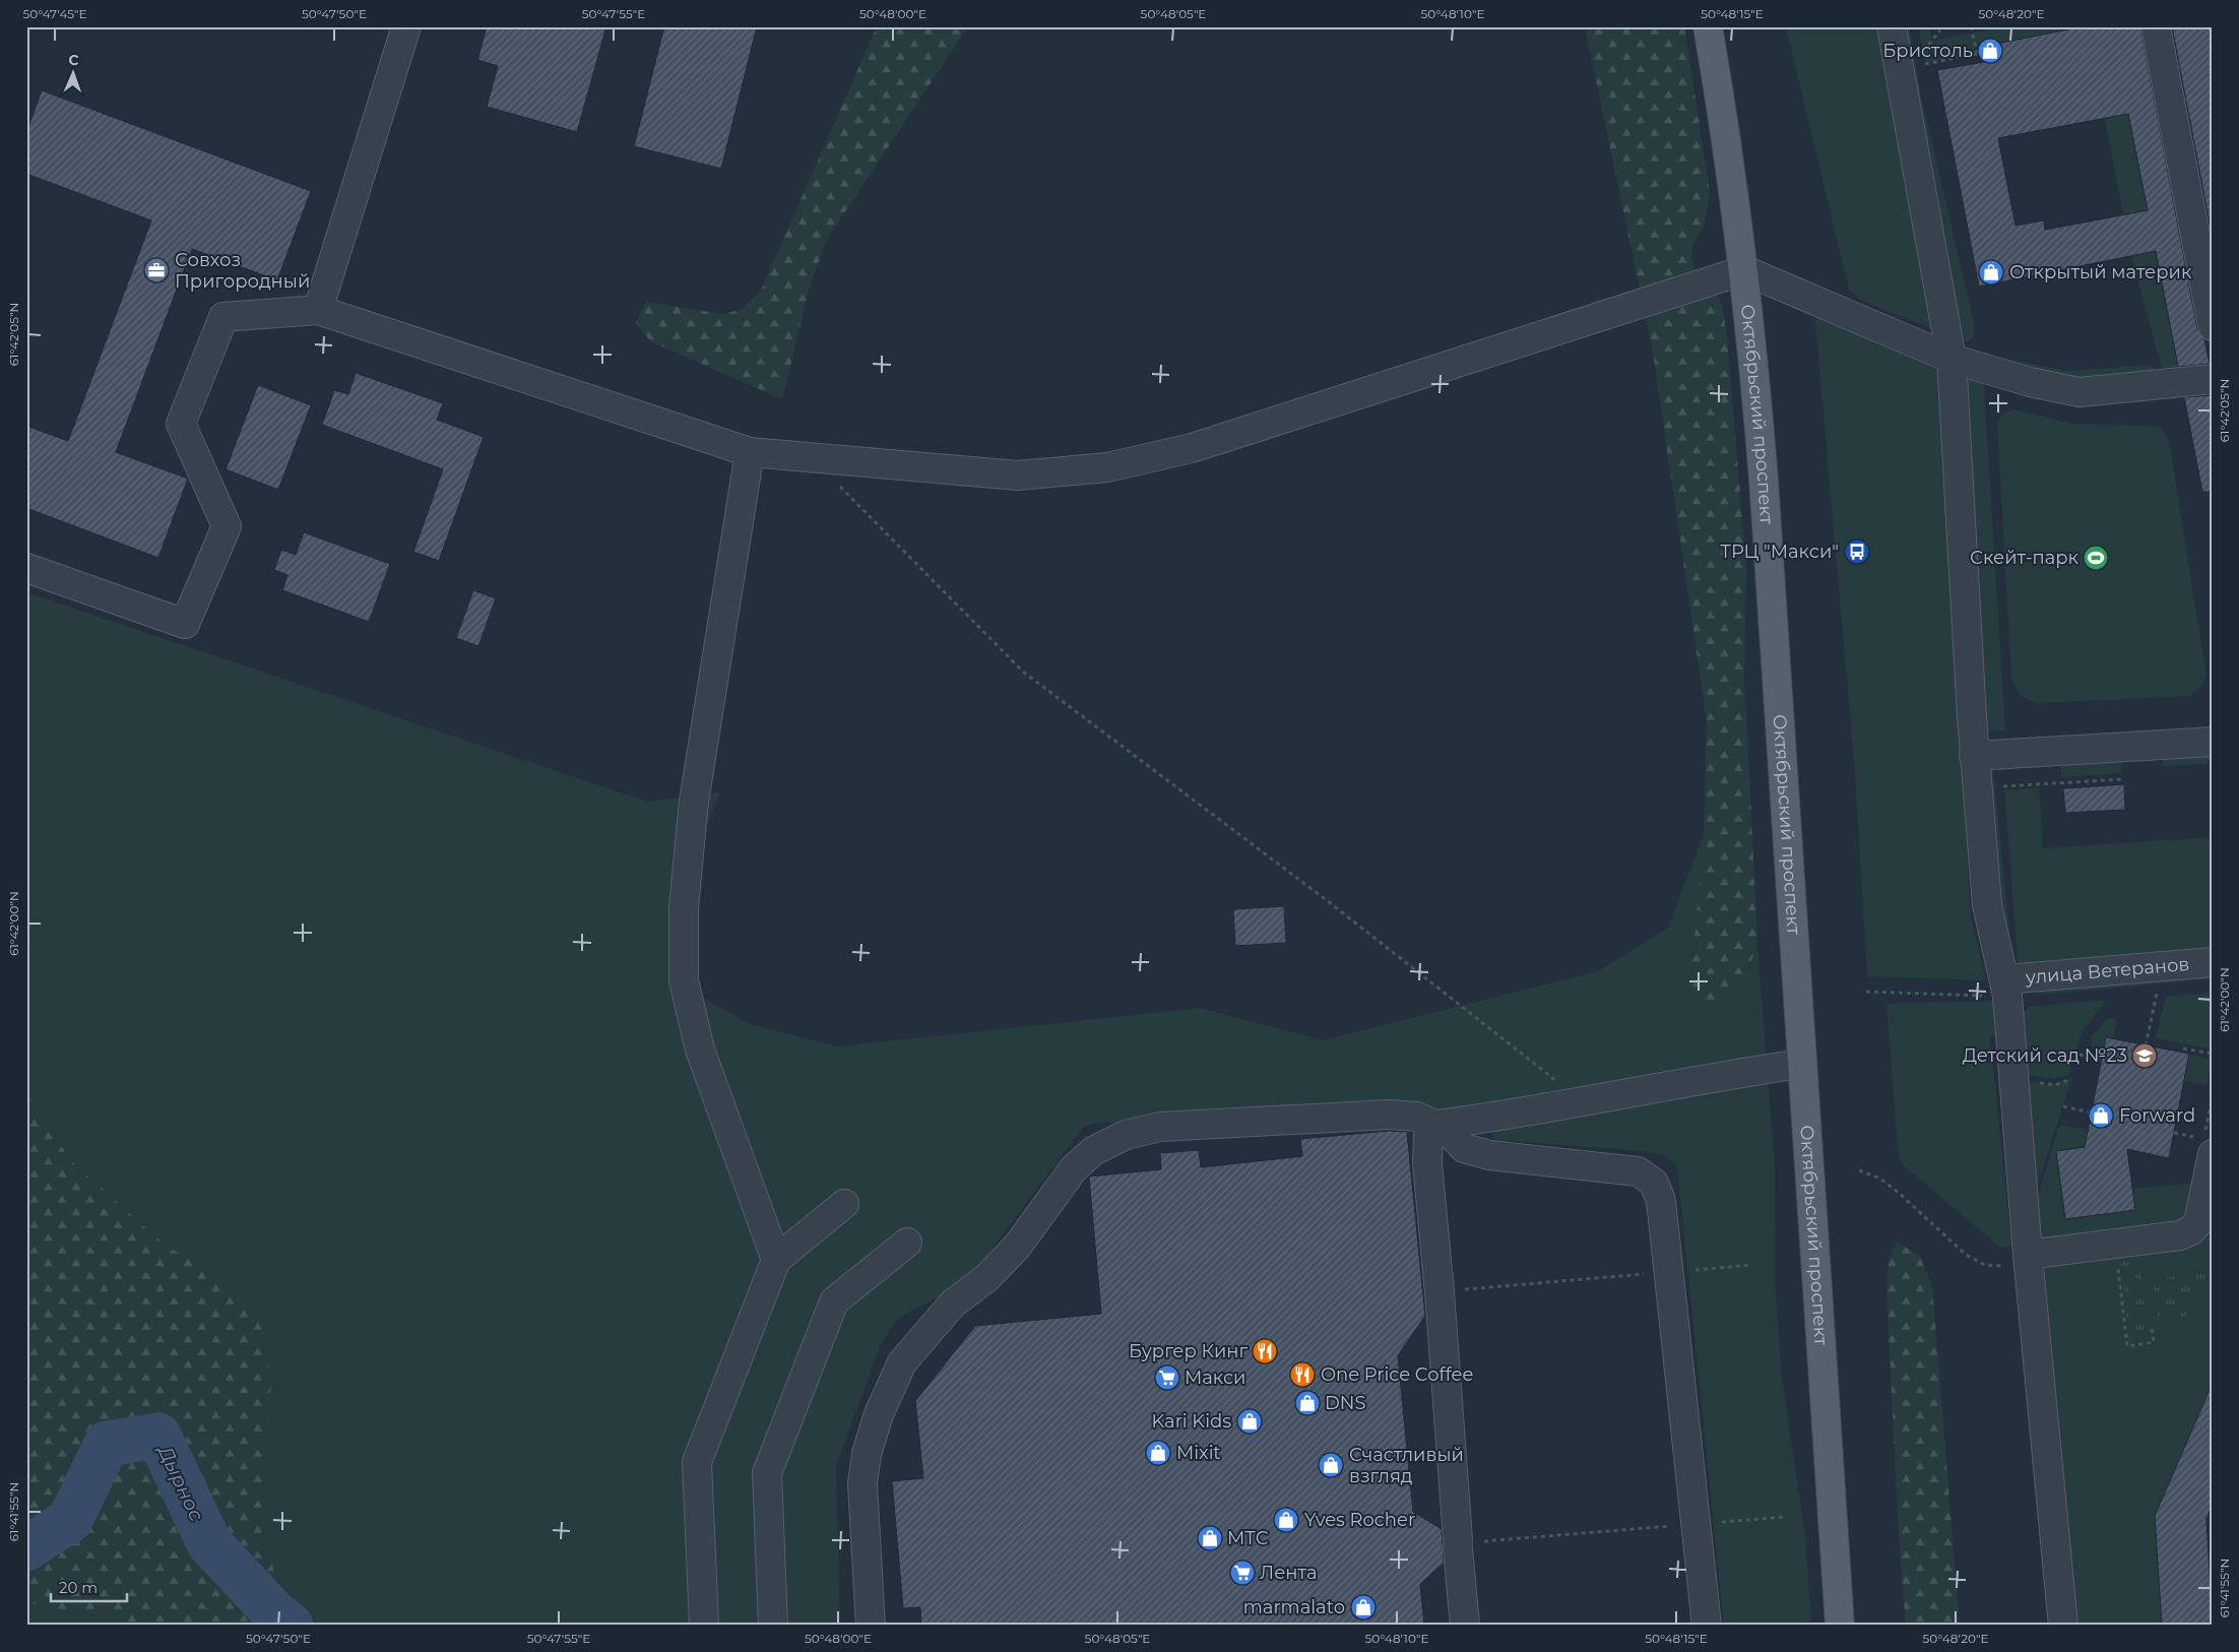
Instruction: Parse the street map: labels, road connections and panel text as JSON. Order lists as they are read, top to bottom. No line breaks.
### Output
{"streets":{"main road":["Октябрьский проспект"],"street":["улица Ветеранов"]},"water":["Дырнос"],"places":{"shop":["Бристоль","Открытый материк","Forward","DNS","Kari Kids","Mixit","Счастливый взгляд","Yves Rocher","МТС","marmalato"],"office":["Совхоз Пригородный"],"bus stop":["ТРЦ \"Макси\""],"sports":["Скейт-парк"],"school or university":["Детский сад №23"],"restaurant":["Бургер Кинг","One Price Coffee"],"supermarket":["Макси","Лента"]},"scale_bar":"20 m","north":"top","coordinates":["50°47'45\"E","50°47'50\"E","50°47'55\"E","50°48'00\"E","50°48'05\"E","50°48'10\"E","50°48'15\"E","50°48'20\"E","61°42'05\"N","61°42'00\"N","61°41'55\"N"]}
